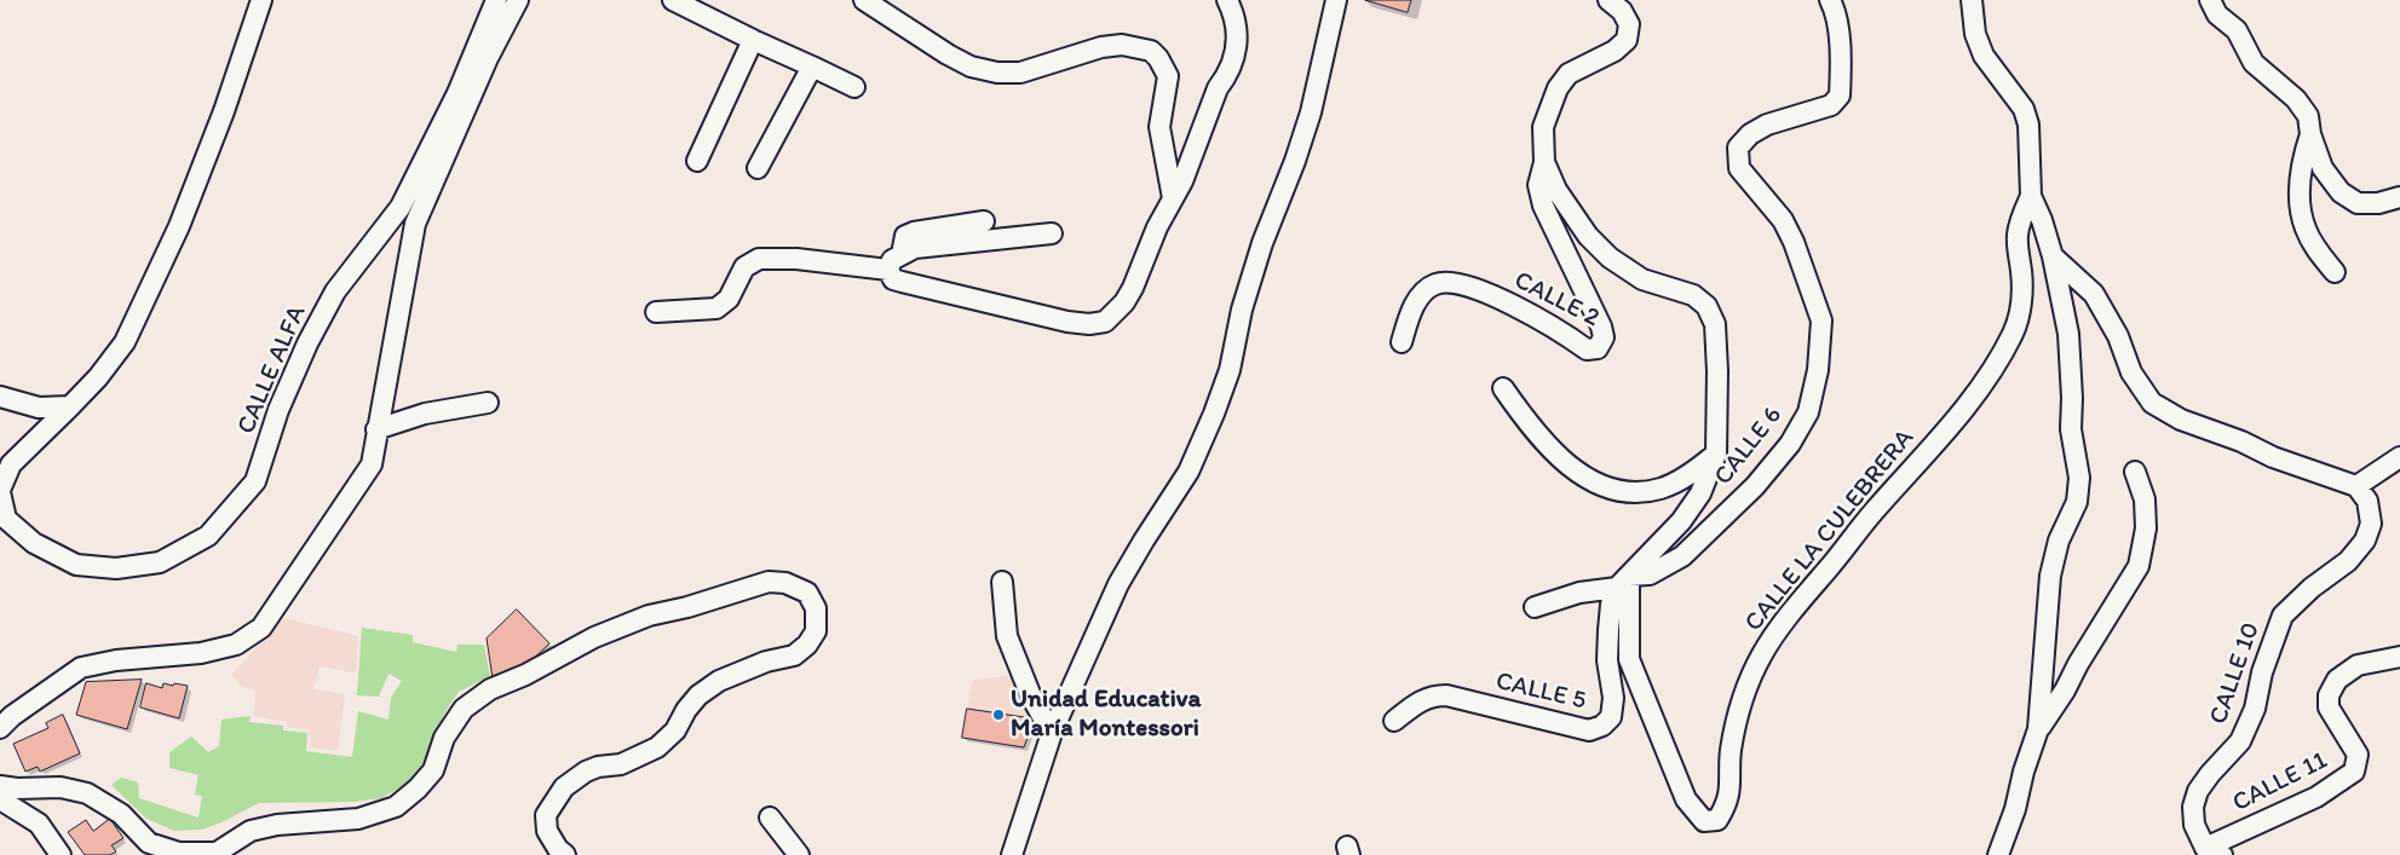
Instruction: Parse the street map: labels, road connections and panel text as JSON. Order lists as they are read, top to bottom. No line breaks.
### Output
{"streets":{"street":["CALLE 2","CALLE ALFA","CALLE 6","CALLE LA CULEBRERA","CALLE 10","CALLE 5","CALLE 11"]},"crossings":[["CALLE 6","CALLE LA CULEBRERA"],["CALLE 6","CALLE 5"],["CALLE LA CULEBRERA","CALLE 5"],["CALLE 10","CALLE 11"]],"places":["Unidad Educativa María Montessori"]}
